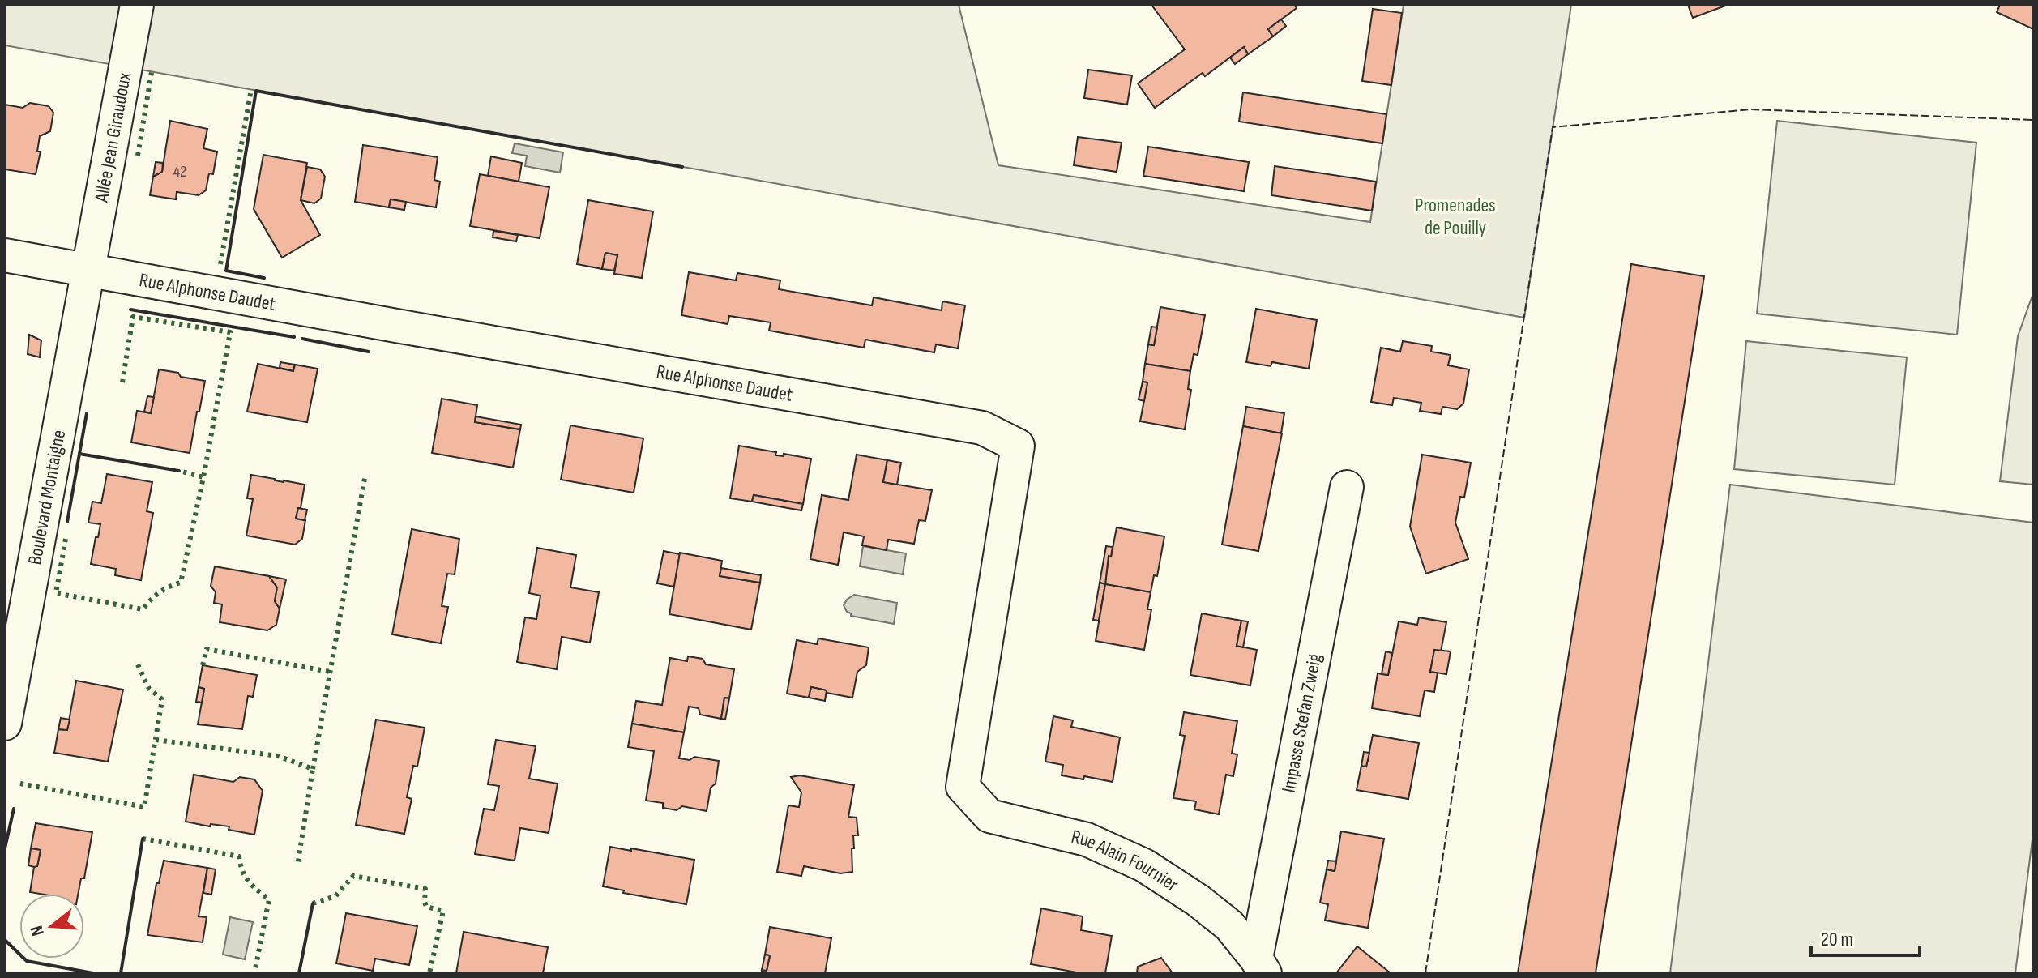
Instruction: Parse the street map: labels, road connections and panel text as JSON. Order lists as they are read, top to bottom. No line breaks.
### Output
{"streets":{"street":["Allée Jean Giraudoux","Rue Alphonse Daudet","Boulevard Montaigne","Impasse Stefan Zweig","Rue Alain Fournier"]},"crossings":[["Allée Jean Giraudoux","Rue Alphonse Daudet"],["Allée Jean Giraudoux","Boulevard Montaigne"],["Rue Alphonse Daudet","Boulevard Montaigne"],["Rue Alphonse Daudet","Rue Alain Fournier"],["Impasse Stefan Zweig","Rue Alain Fournier"]],"parks":["Promenades de Pouilly"],"house_numbers":["42"],"scale_bar":"20 m","north":"left"}
